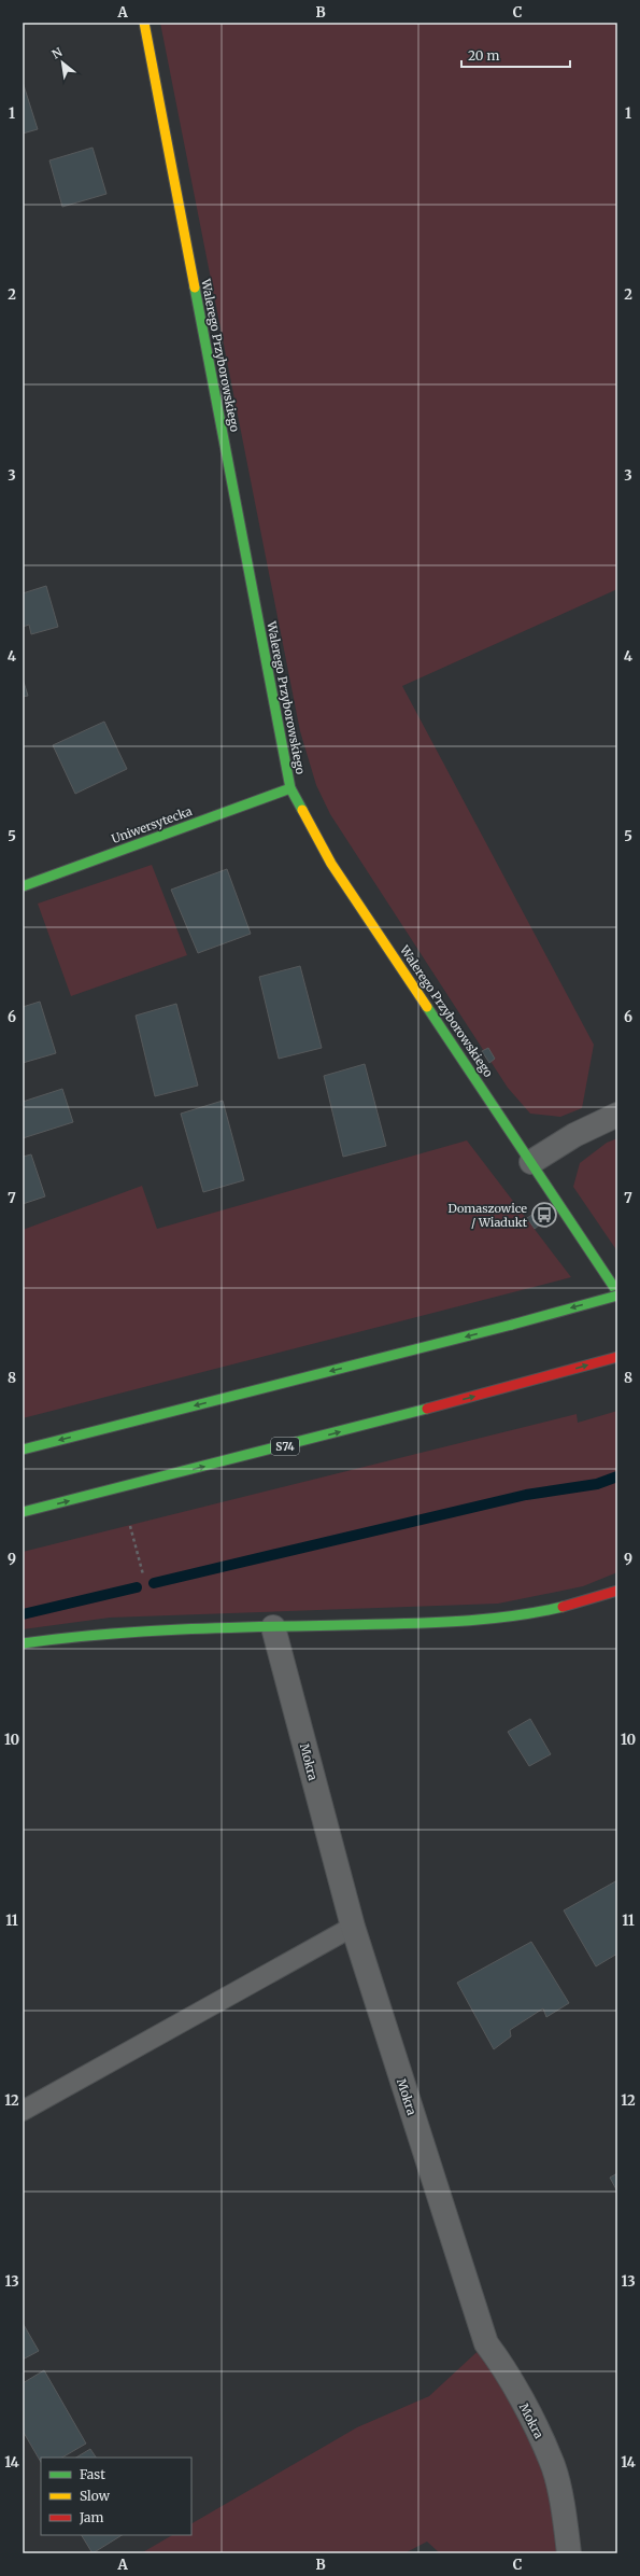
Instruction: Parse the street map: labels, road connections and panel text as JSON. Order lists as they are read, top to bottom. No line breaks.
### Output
{"streets":{"main road":["Walerego Przyborowskiego","Uniwersytecka","S74"],"street":["Mokra"]},"crossings":[["Walerego Przyborowskiego","Uniwersytecka"]],"places":{"bus stop":["Domaszowice / Wiadukt"]},"legend":["Fast","Slow","Jam"],"scale_bar":"20 m","north":"top left","grid":{"columns":["A","B","C"],"rows":["1","2","3","4","5","6","7","8","9","10","11","12","13","14"]}}
